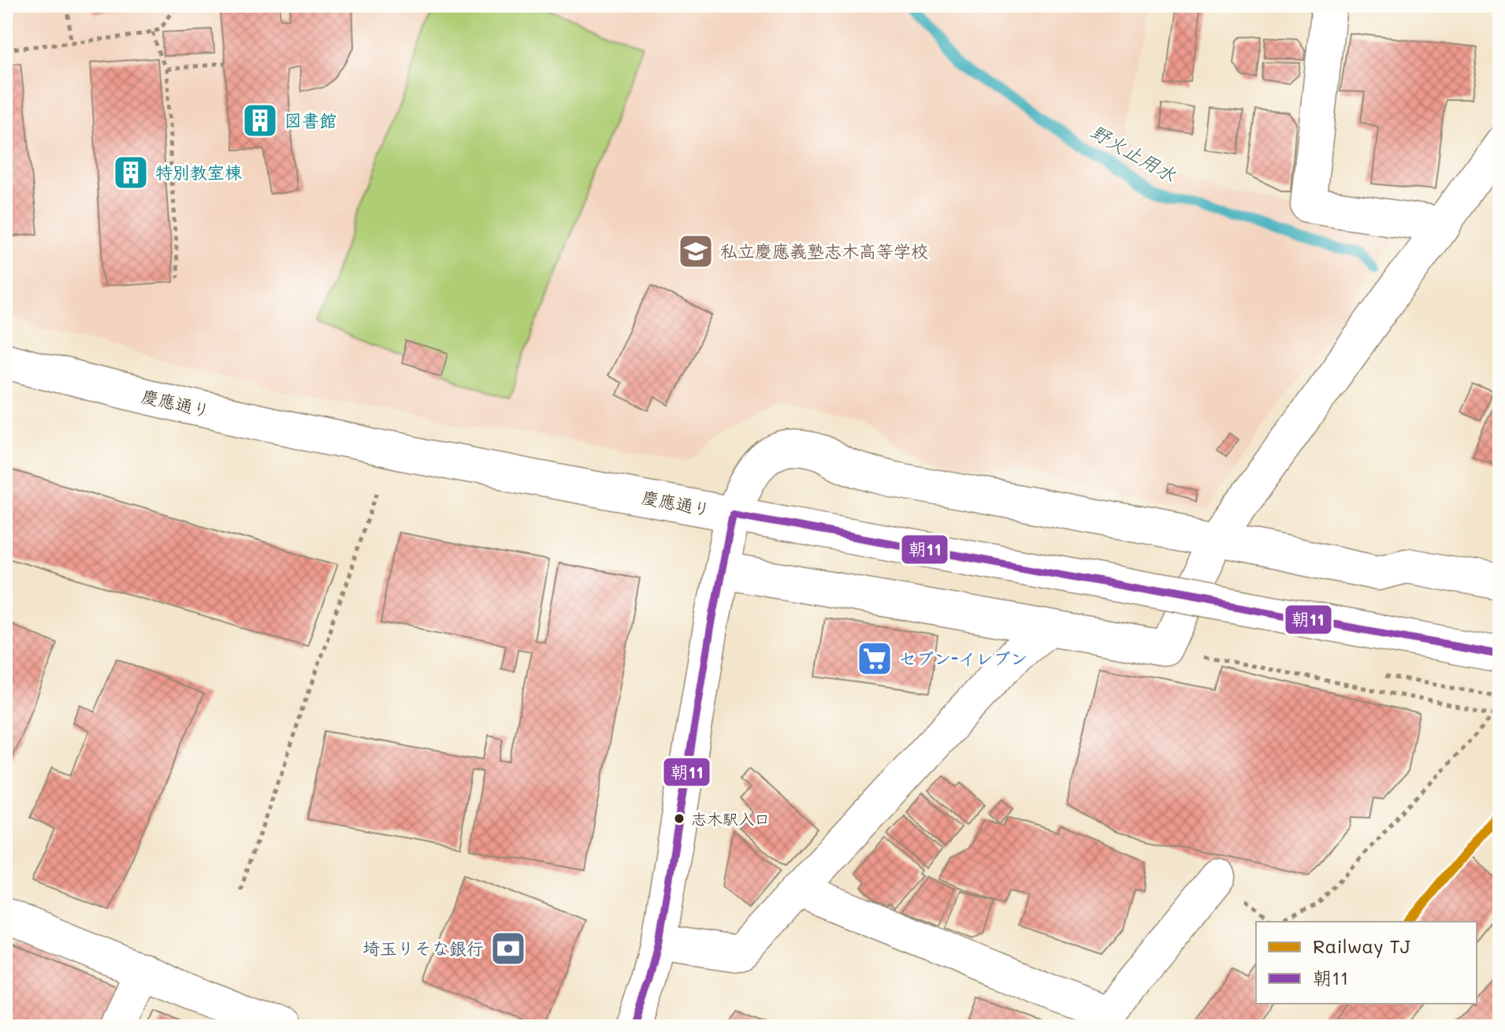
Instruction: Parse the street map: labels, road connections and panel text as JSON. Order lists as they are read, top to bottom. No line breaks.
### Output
{"streets":{"street":["慶應通り"]},"water":["野火止用水"],"places":{"building":["図書館","特別教室棟"],"school or university":["私立慶應義塾志木高等学校"],"supermarket":["セブン-イレブン"],"other":["志木駅入口"],"bank":["埼玉りそな銀行"]},"lines":["transit line 朝11","rail line TJ"],"legend":["Railway TJ","朝11"]}
